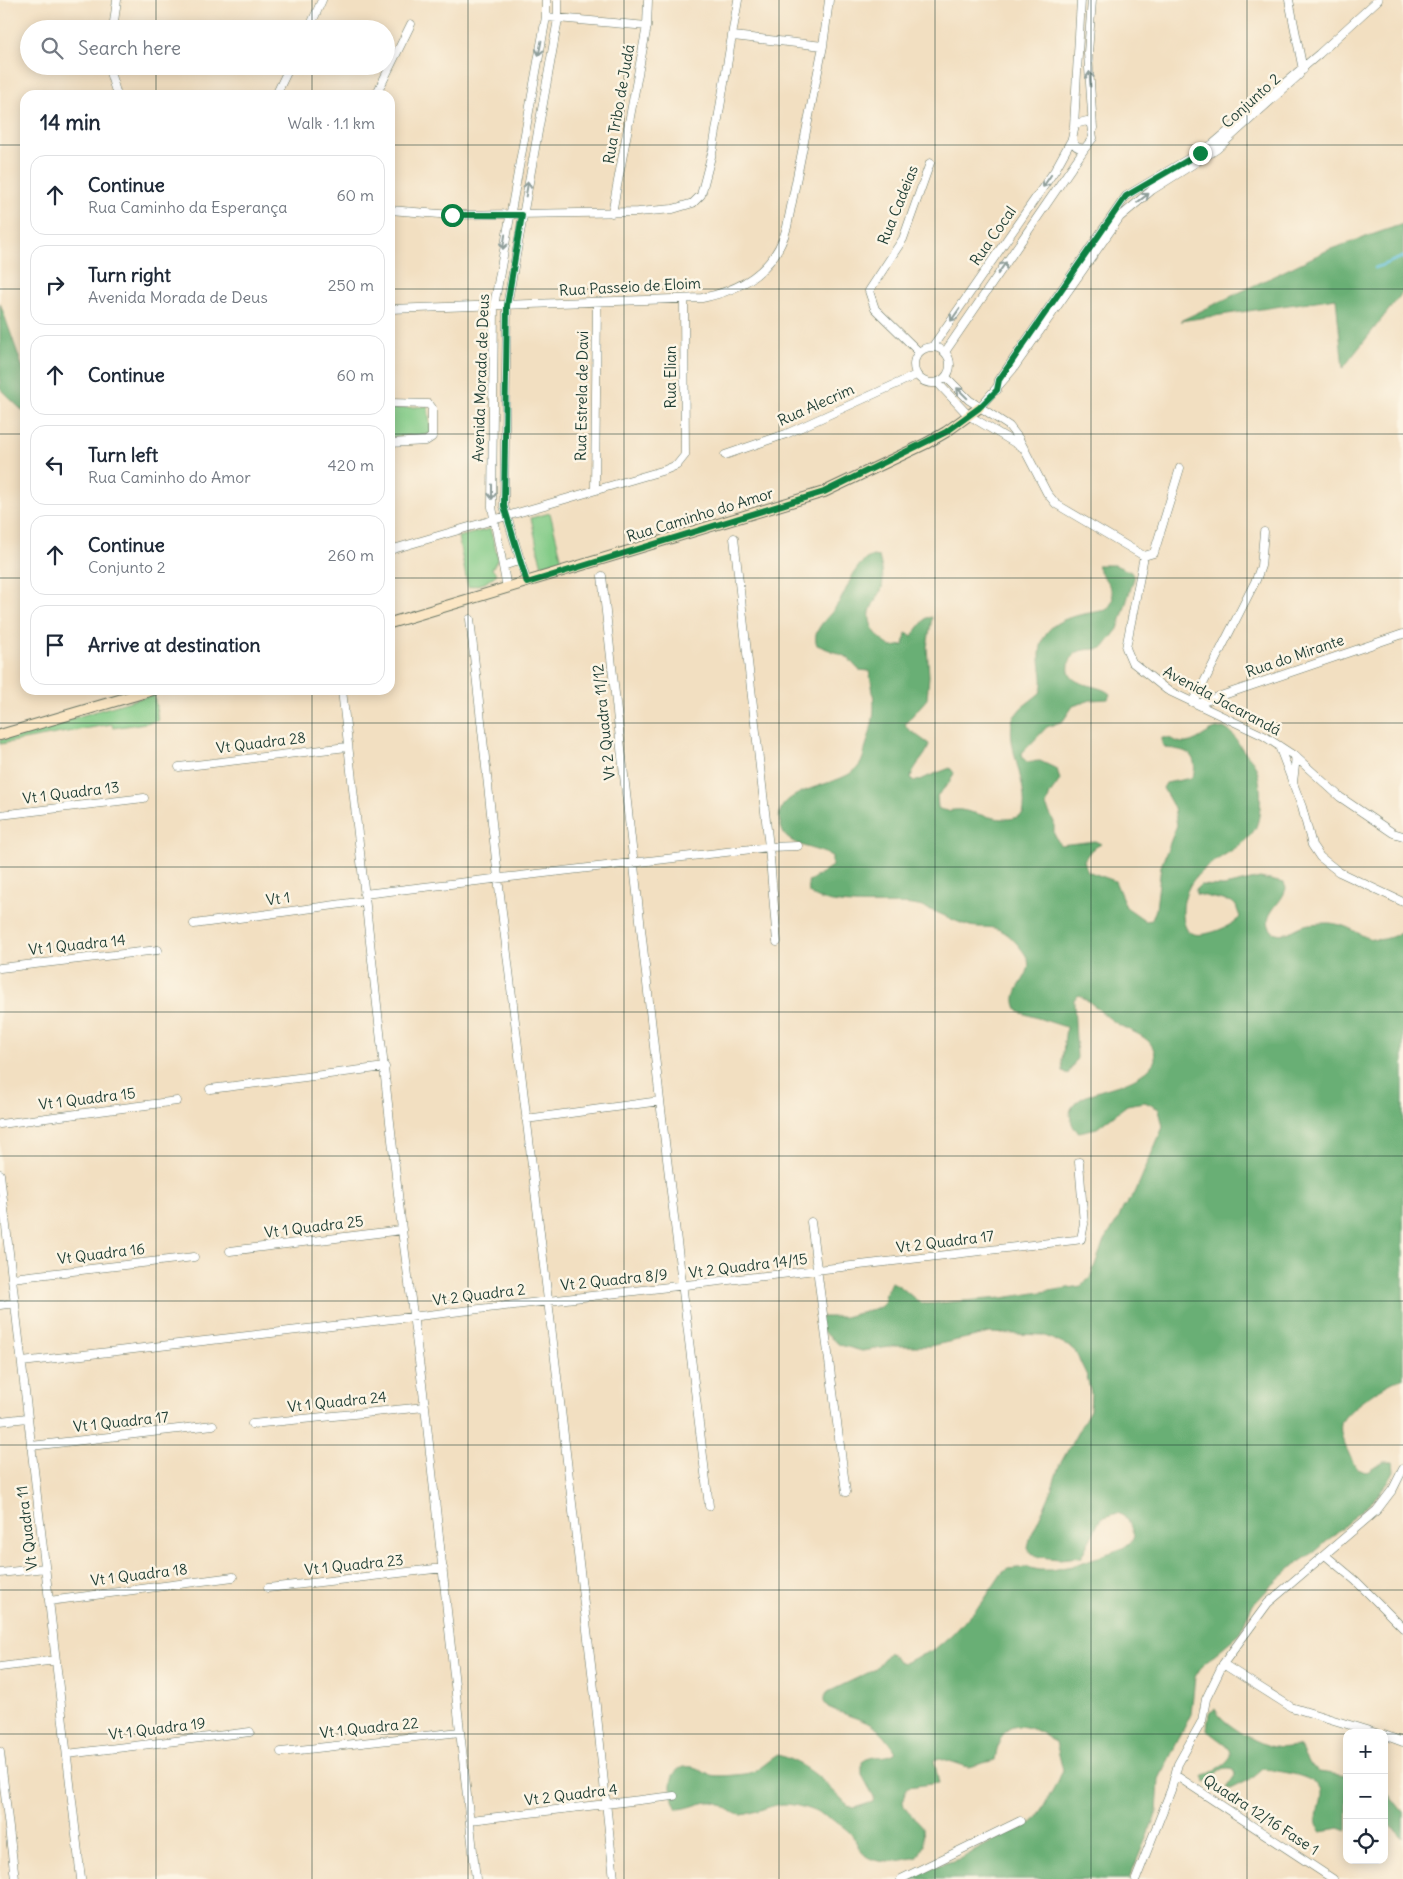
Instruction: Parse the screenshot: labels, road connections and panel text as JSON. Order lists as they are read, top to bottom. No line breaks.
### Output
{"streets":{"street":["Conjunto 2","Rua Tribo de Judá","Rua Cadeias","Rua Cocal","Rua Passeio de Eloim","Rua Elian","Avenida Morada de Deus","Rua Estrela de Davi","Rua Alecrim","Rua Caminho do Amor","Rua do Mirante","Avenida Jacarandá","Vt 2 Quadra 11/12","Vt Quadra 28","Vt 1 Quadra 13","Vt 1","Vt 1 Quadra 14","Vt 1 Quadra 15","Vt 1 Quadra 25","Vt 2 Quadra 17","Vt Quadra 16","Vt 2 Quadra 14/15","Vt 2 Quadra 8/9","Vt 2 Quadra 2","Vt 1 Quadra 24","Vt 1 Quadra 17","Vt Quadra 11","Vt 1 Quadra 23","Vt 1 Quadra 18","Vt 1 Quadra 22","Vt 1 Quadra 19","Vt 2 Quadra 4","Quadra 12/16 Fase 1"]},"crossings":[["Conjunto 2","Rua Caminho do Amor"],["Rua Cadeias","Rua Cocal"],["Rua Cadeias","Rua Alecrim"],["Rua Cocal","Rua Alecrim"],["Rua Passeio de Eloim","Rua Elian"],["Rua Passeio de Eloim","Avenida Morada de Deus"],["Rua Passeio de Eloim","Rua Estrela de Davi"],["Rua Elian","Rua Estrela de Davi"],["Avenida Morada de Deus","Rua Caminho do Amor"],["Rua do Mirante","Avenida Jacarandá"],["Vt 2 Quadra 11/12","Vt 1"],["Vt 2 Quadra 11/12","Vt 2 Quadra 14/15"],["Vt 2 Quadra 11/12","Vt 2 Quadra 8/9"],["Vt 2 Quadra 17","Vt 2 Quadra 14/15"],["Vt Quadra 16","Vt Quadra 11"],["Vt 2 Quadra 14/15","Vt 2 Quadra 8/9"],["Vt 2 Quadra 8/9","Vt 2 Quadra 2"],["Vt 2 Quadra 2","Vt Quadra 11"],["Vt 1 Quadra 17","Vt Quadra 11"],["Vt Quadra 11","Vt 1 Quadra 18"],["Vt Quadra 11","Vt 1 Quadra 19"]],"page":{"search":"Search here","heading":["14 min","Walk · 1.1 km"],"list":[["Continue","Rua Caminho da Esperança","60 m"],["Turn right","Avenida Morada de Deus","250 m"],["Continue","60 m"],["Turn left","Rua Caminho do Amor","420 m"],["Continue","Conjunto 2","260 m"],"Arrive at destination"],"map_buttons":["+","−"]}}
